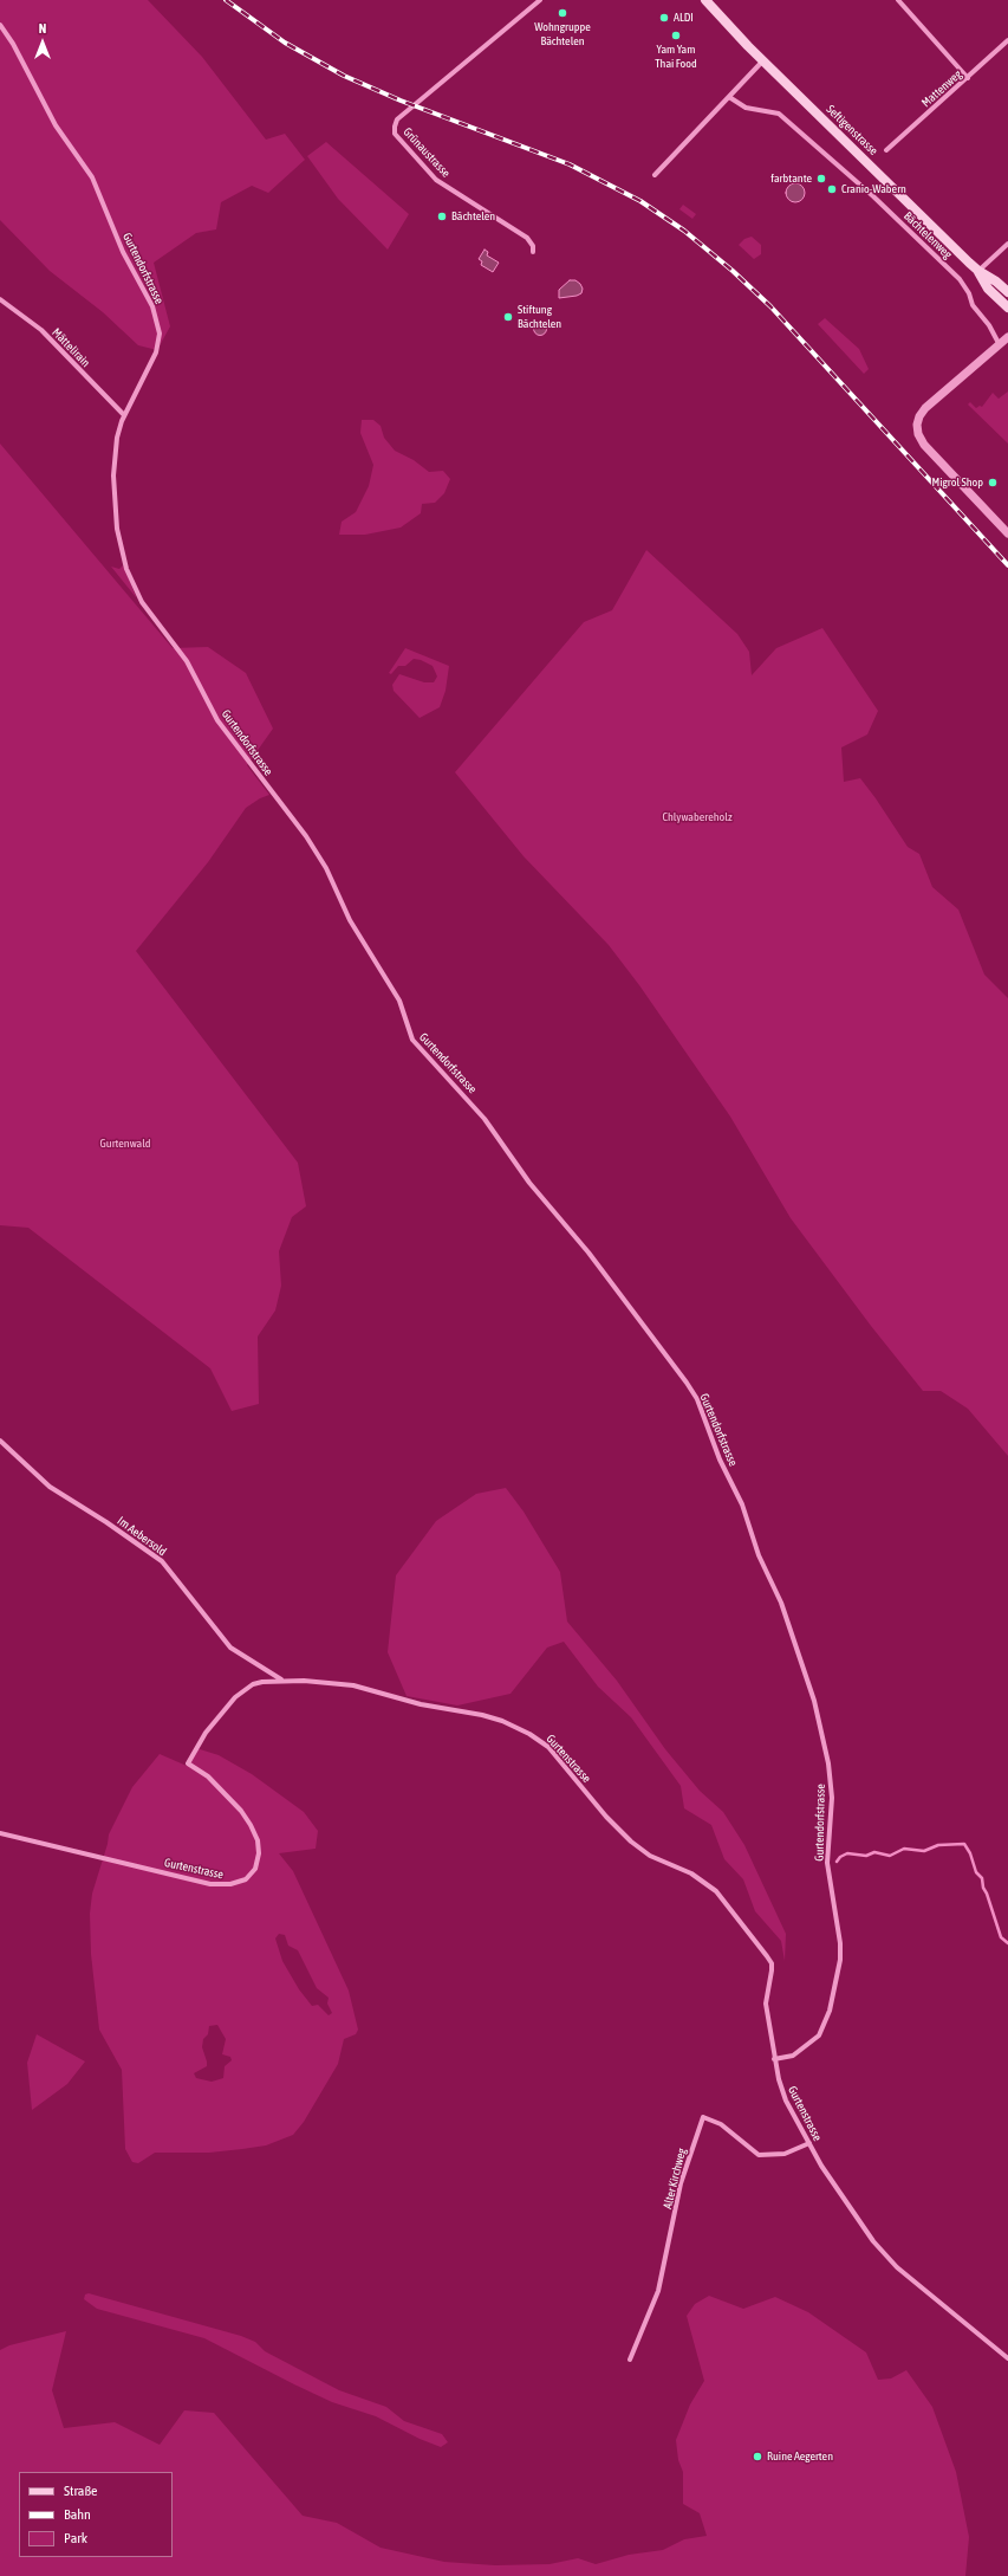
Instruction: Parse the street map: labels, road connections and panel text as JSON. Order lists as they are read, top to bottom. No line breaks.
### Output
{"streets":{"main road":["Seftigenstrasse"],"street":["Mattenweg","Grünaustrasse","Bächtelenweg","Gurtendorfstrasse","Mättelirain","Im Aebersold","Gurtenstrasse","Alter Kirchweg"]},"crossings":[["Gurtendorfstrasse","Mättelirain"],["Gurtendorfstrasse","Gurtenstrasse"],["Im Aebersold","Gurtenstrasse"],["Gurtenstrasse","Alter Kirchweg"]],"parks":["Chlywabereholz","Gurtenwald"],"places":["Wohngruppe Bächtelen","ALDI","Yam Yam Thai Food","farbtante","Cranio-Wabern","Bächtelen","Stiftung Bächtelen","Migrol Shop","Ruine Aegerten"],"legend":["Straße","Bahn","Park"],"north":"top"}
